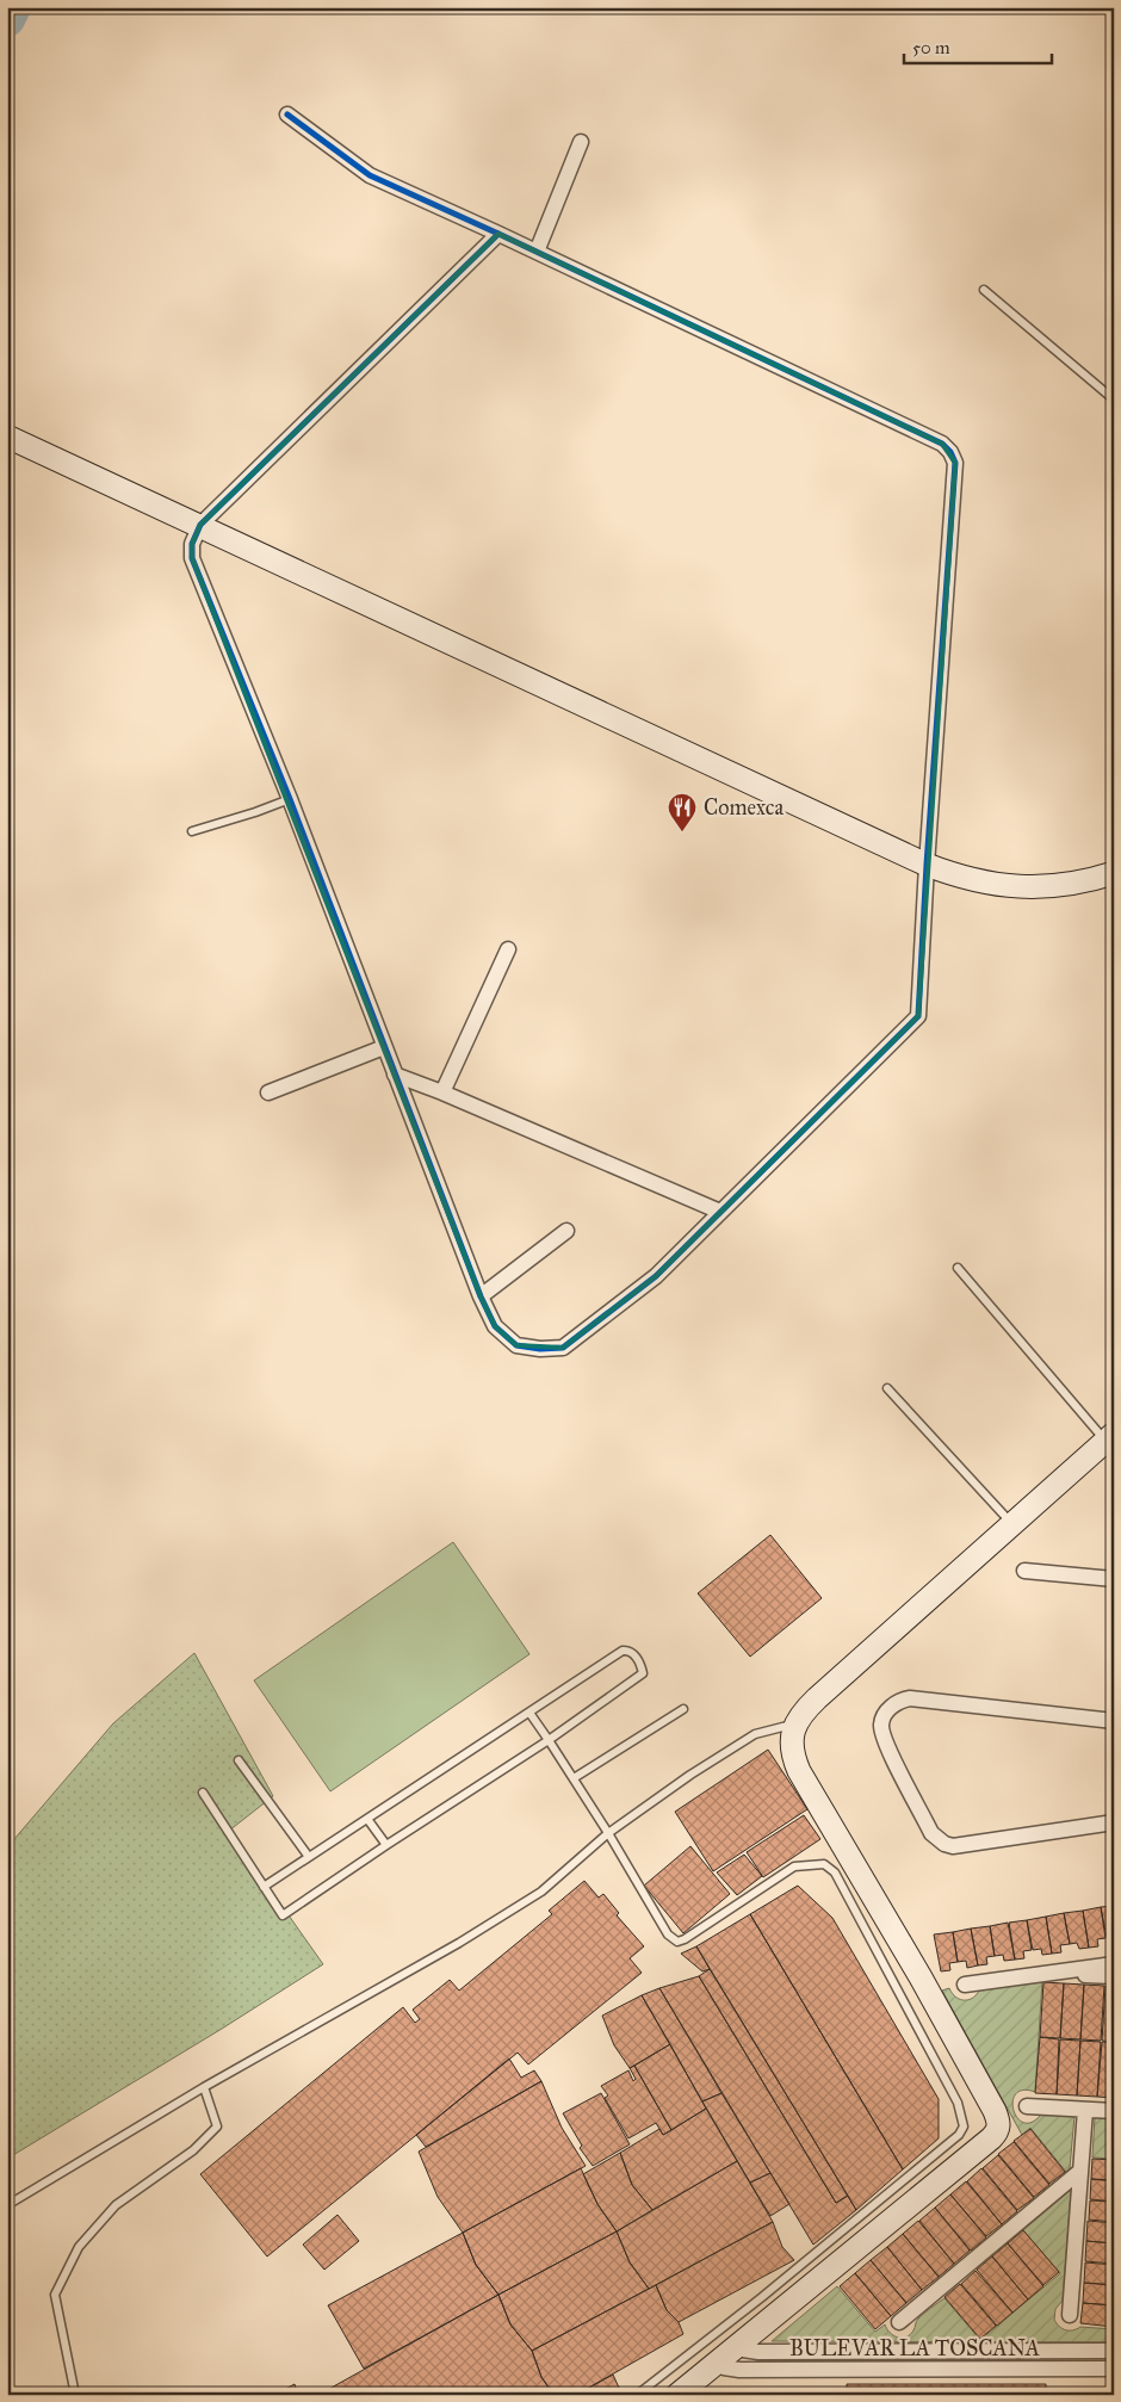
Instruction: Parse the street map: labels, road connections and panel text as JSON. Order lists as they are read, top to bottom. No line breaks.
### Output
{"streets":{"street":["BULEVAR LA TOSCANA"]},"places":{"restaurant":["Comexca"]},"scale_bar":"50 m"}
